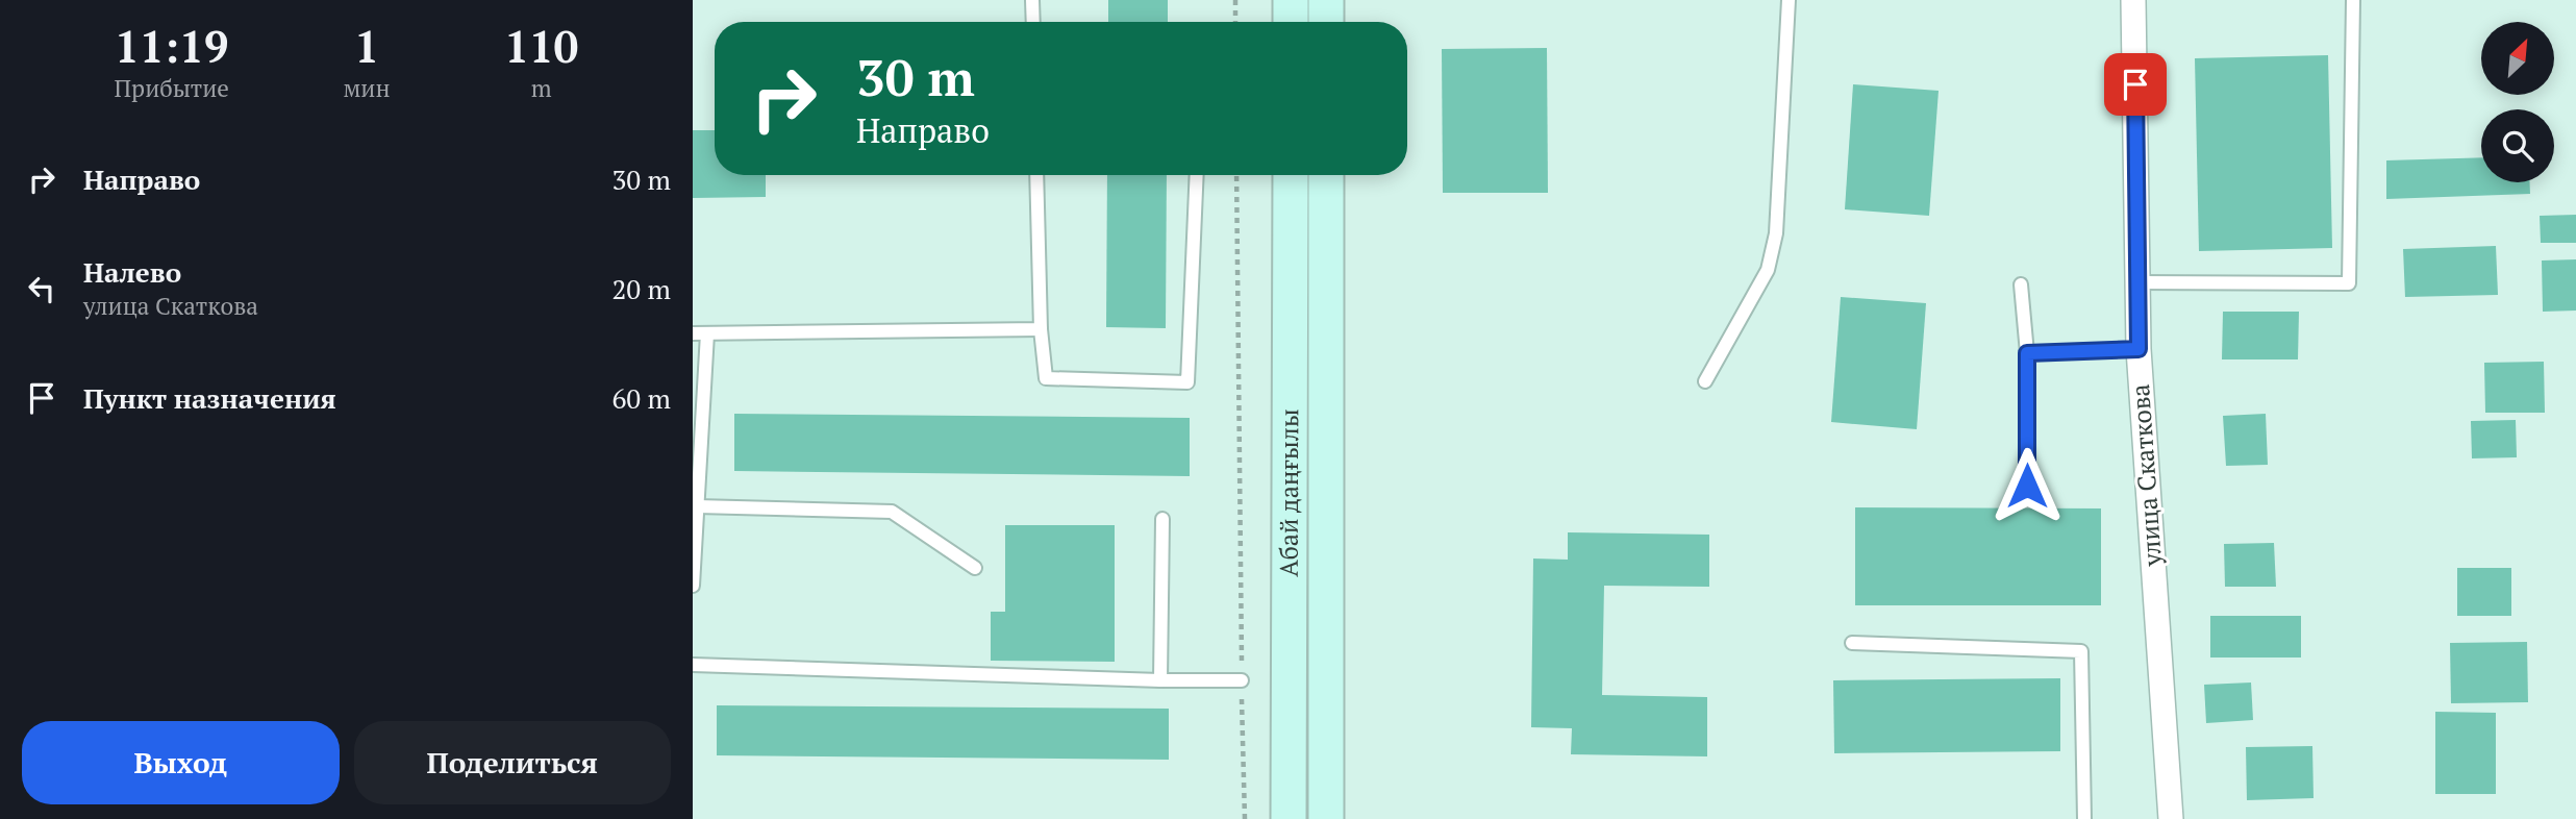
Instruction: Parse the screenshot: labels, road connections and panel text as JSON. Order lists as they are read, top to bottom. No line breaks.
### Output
{"streets":{"main road":["Абай даңғылы"],"street":["улица Скаткова"]},"north":"top right","page":{"eta":["11:19","Прибытие","1","мин","110","m"],"turn":["30 m","Направо"],"list":[{"name":"Направо","value":"30 m"},{"name":"Налево","note":"улица Скаткова","value":"20 m"},{"name":"Пункт назначения","value":"60 m"}],"buttons":["Выход","Поделиться"]}}
